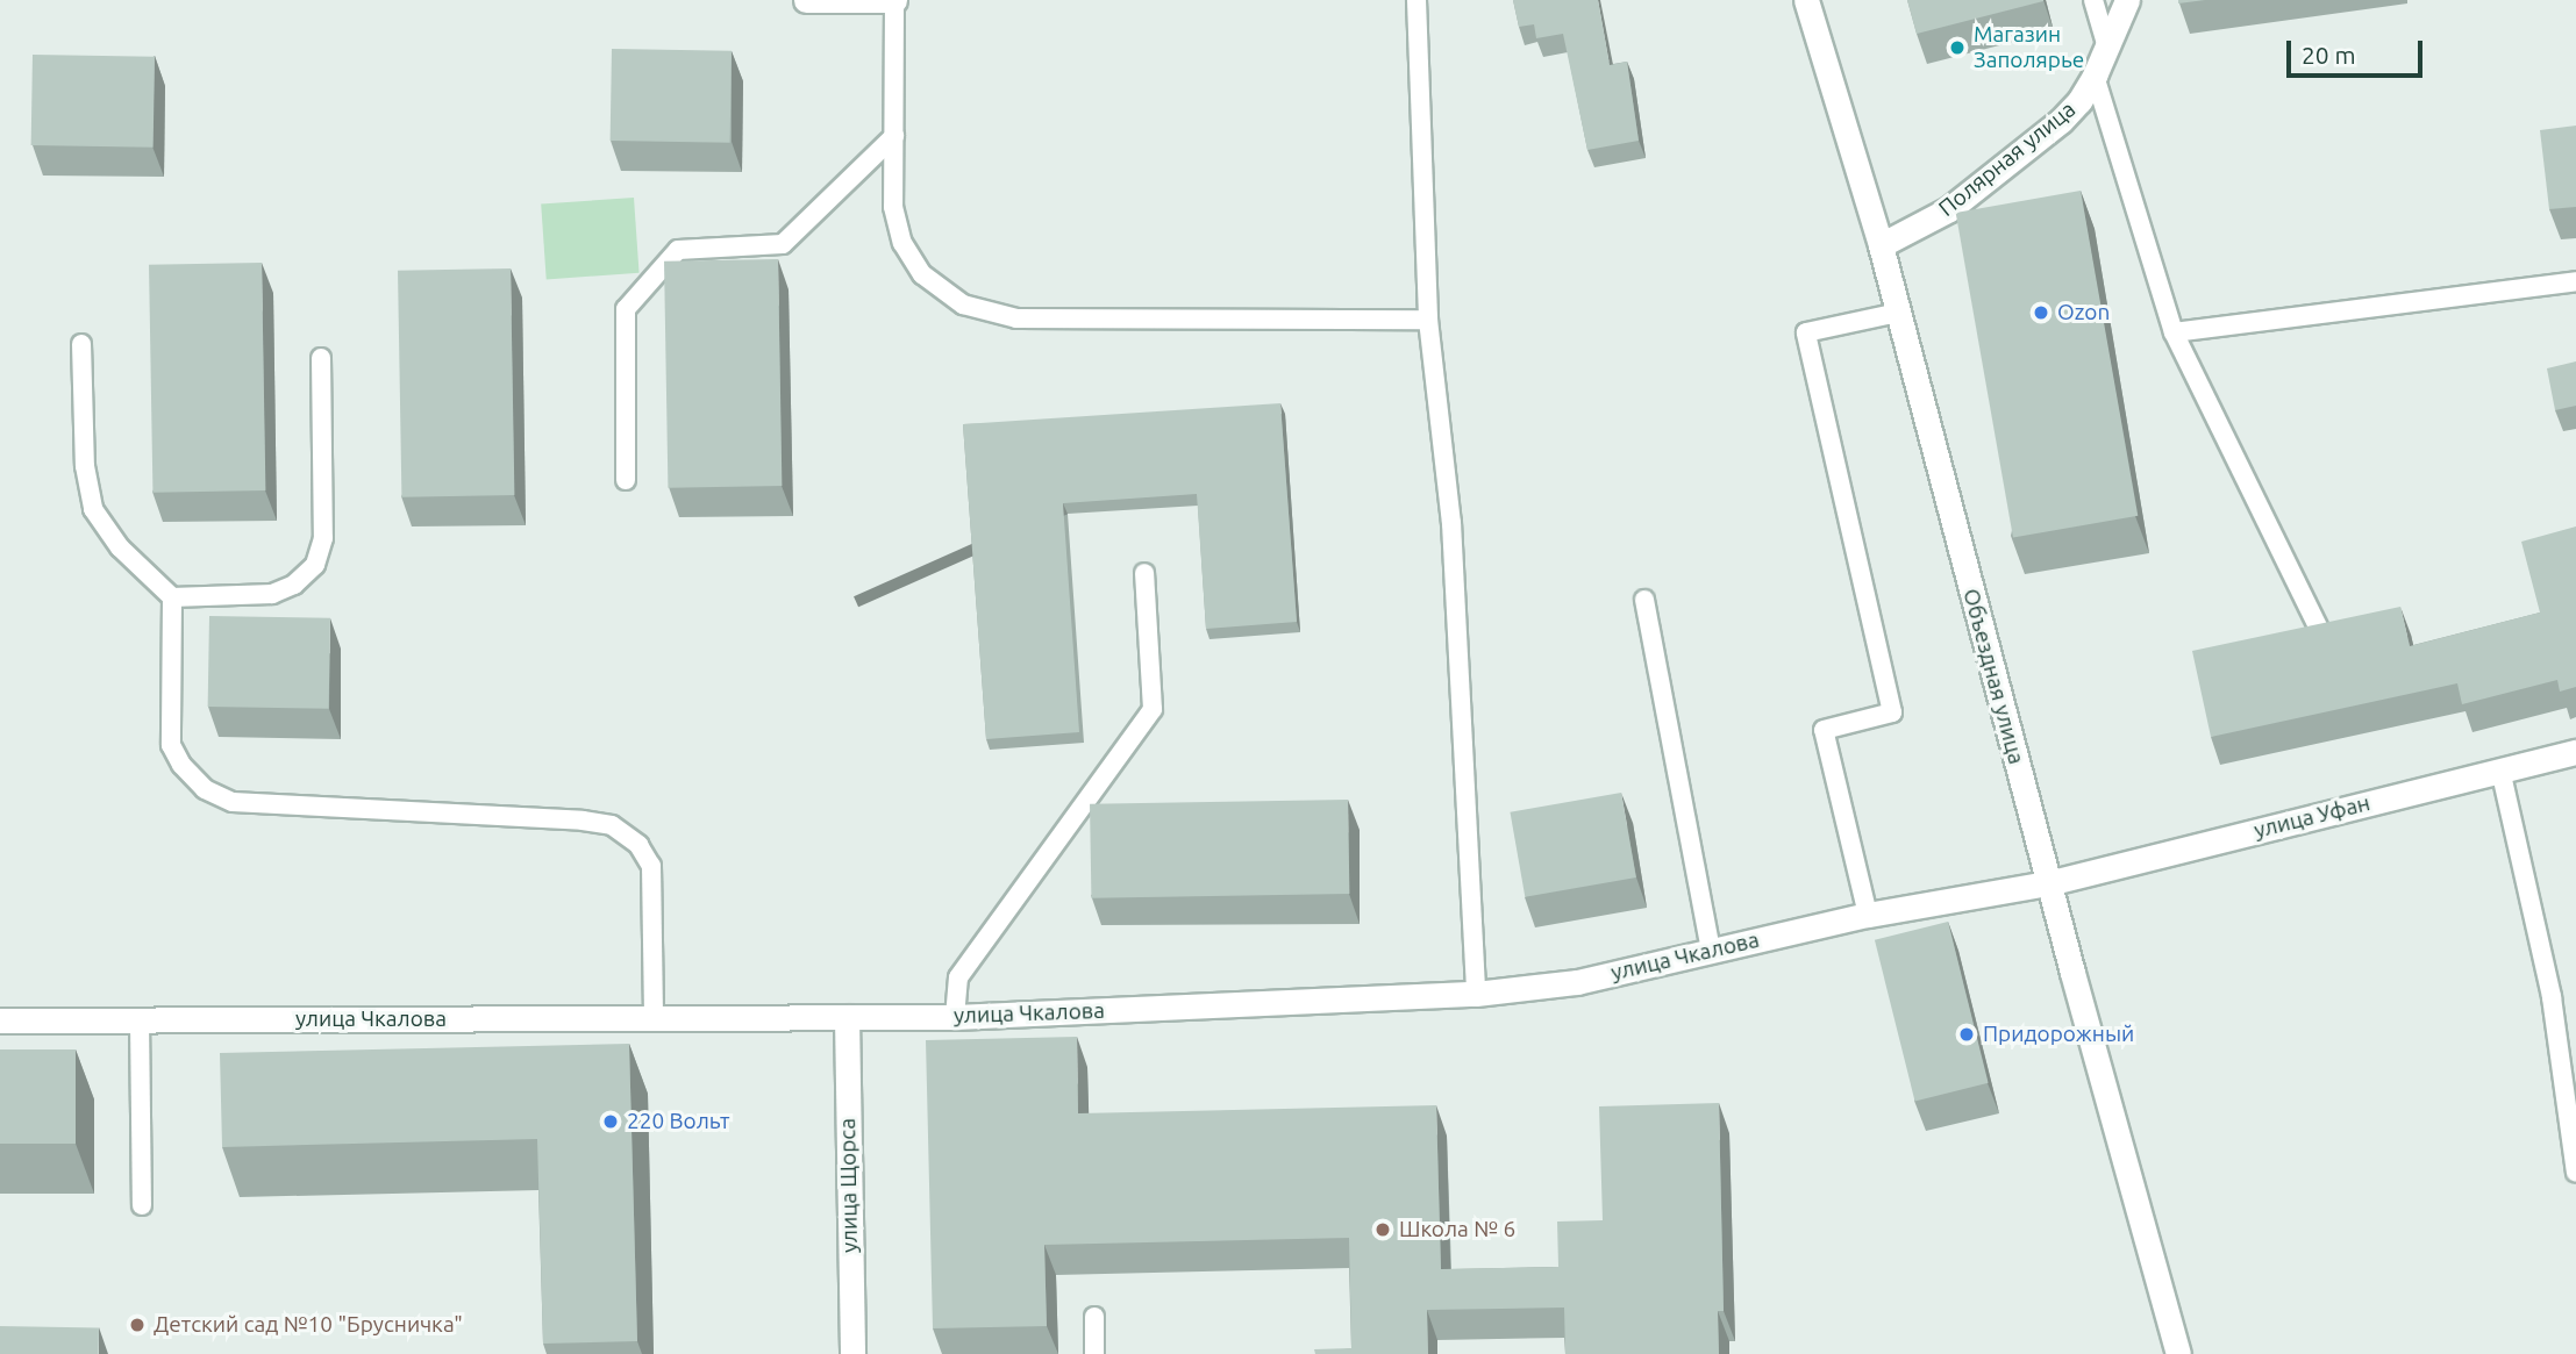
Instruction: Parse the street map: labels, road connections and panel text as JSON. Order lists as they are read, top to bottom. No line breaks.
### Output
{"streets":{"street":["Полярная улица","Объездная улица","улица Уфан","улица Чкалова","улица Щорса"]},"crossings":[["Полярная улица","Объездная улица"],["Объездная улица","улица Уфан"],["Объездная улица","улица Чкалова"],["улица Уфан","улица Чкалова"],["улица Чкалова","улица Щорса"]],"places":["Магазин Заполярье","Ozon","Придорожный","220 Вольт","Школа № 6","Детский сад №10 \"Брусничка\""],"scale_bar":"20 m"}
